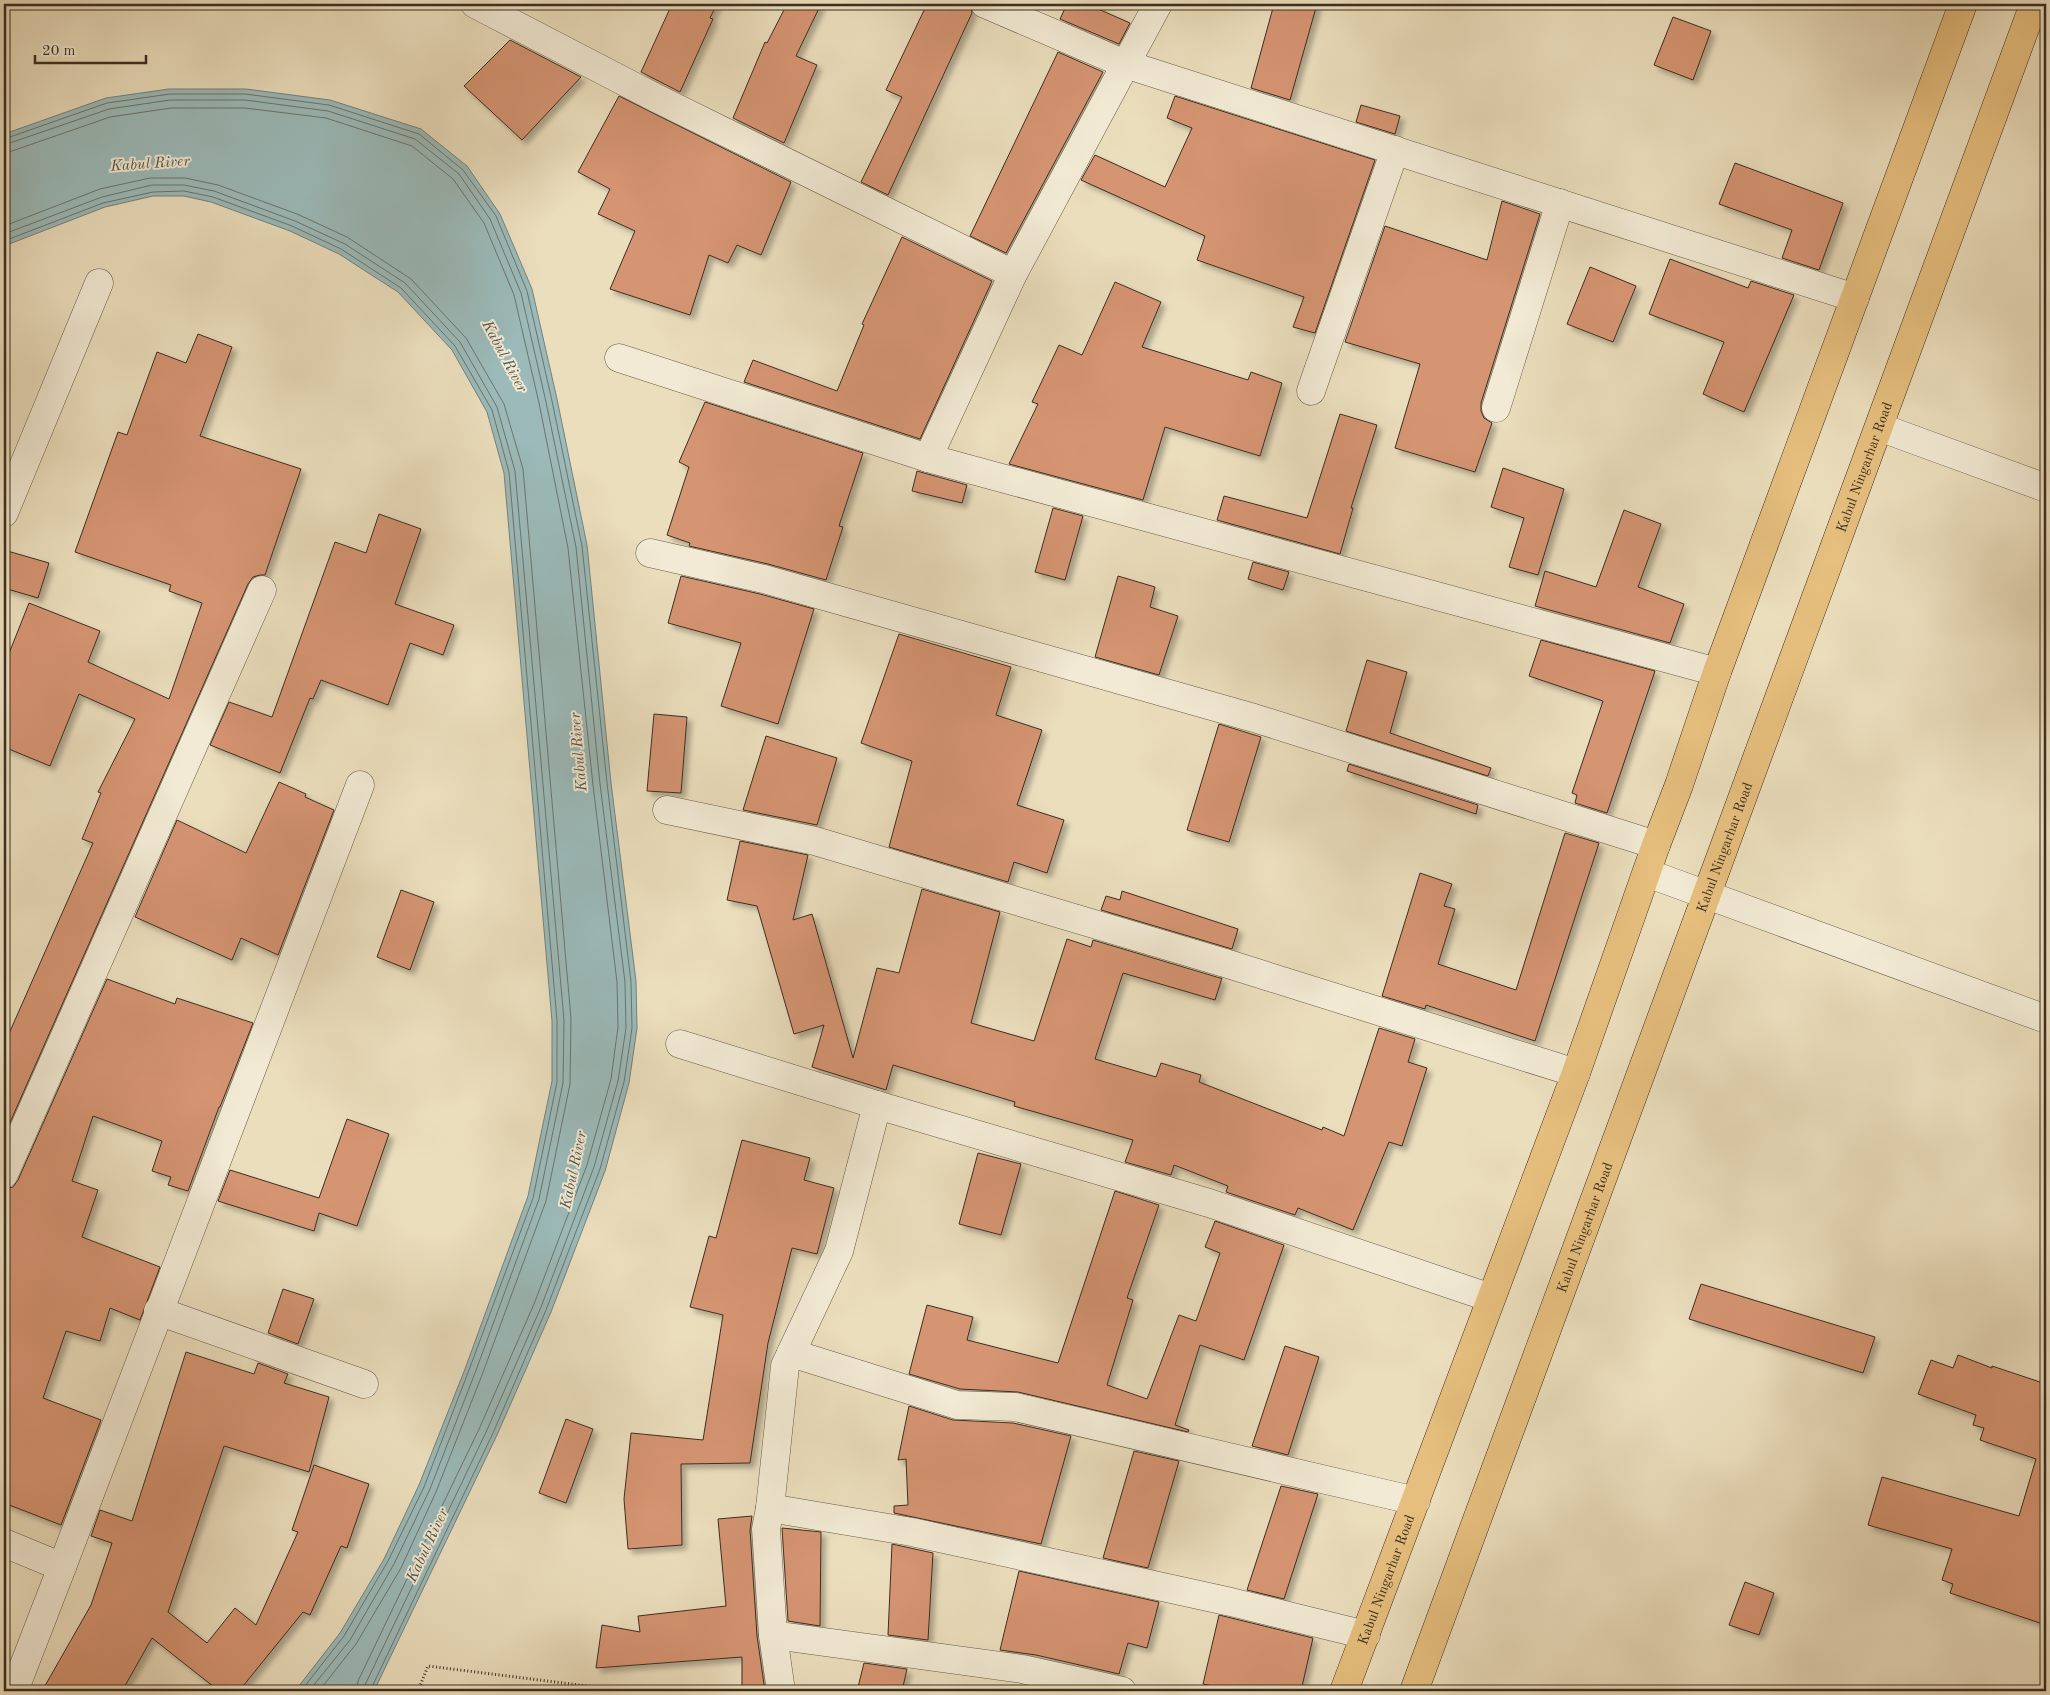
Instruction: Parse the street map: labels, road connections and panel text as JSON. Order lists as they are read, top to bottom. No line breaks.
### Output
{"streets":{"highway":["Kabul Ningarhar Road"]},"water":["Kabul River"],"scale_bar":"20 m"}
